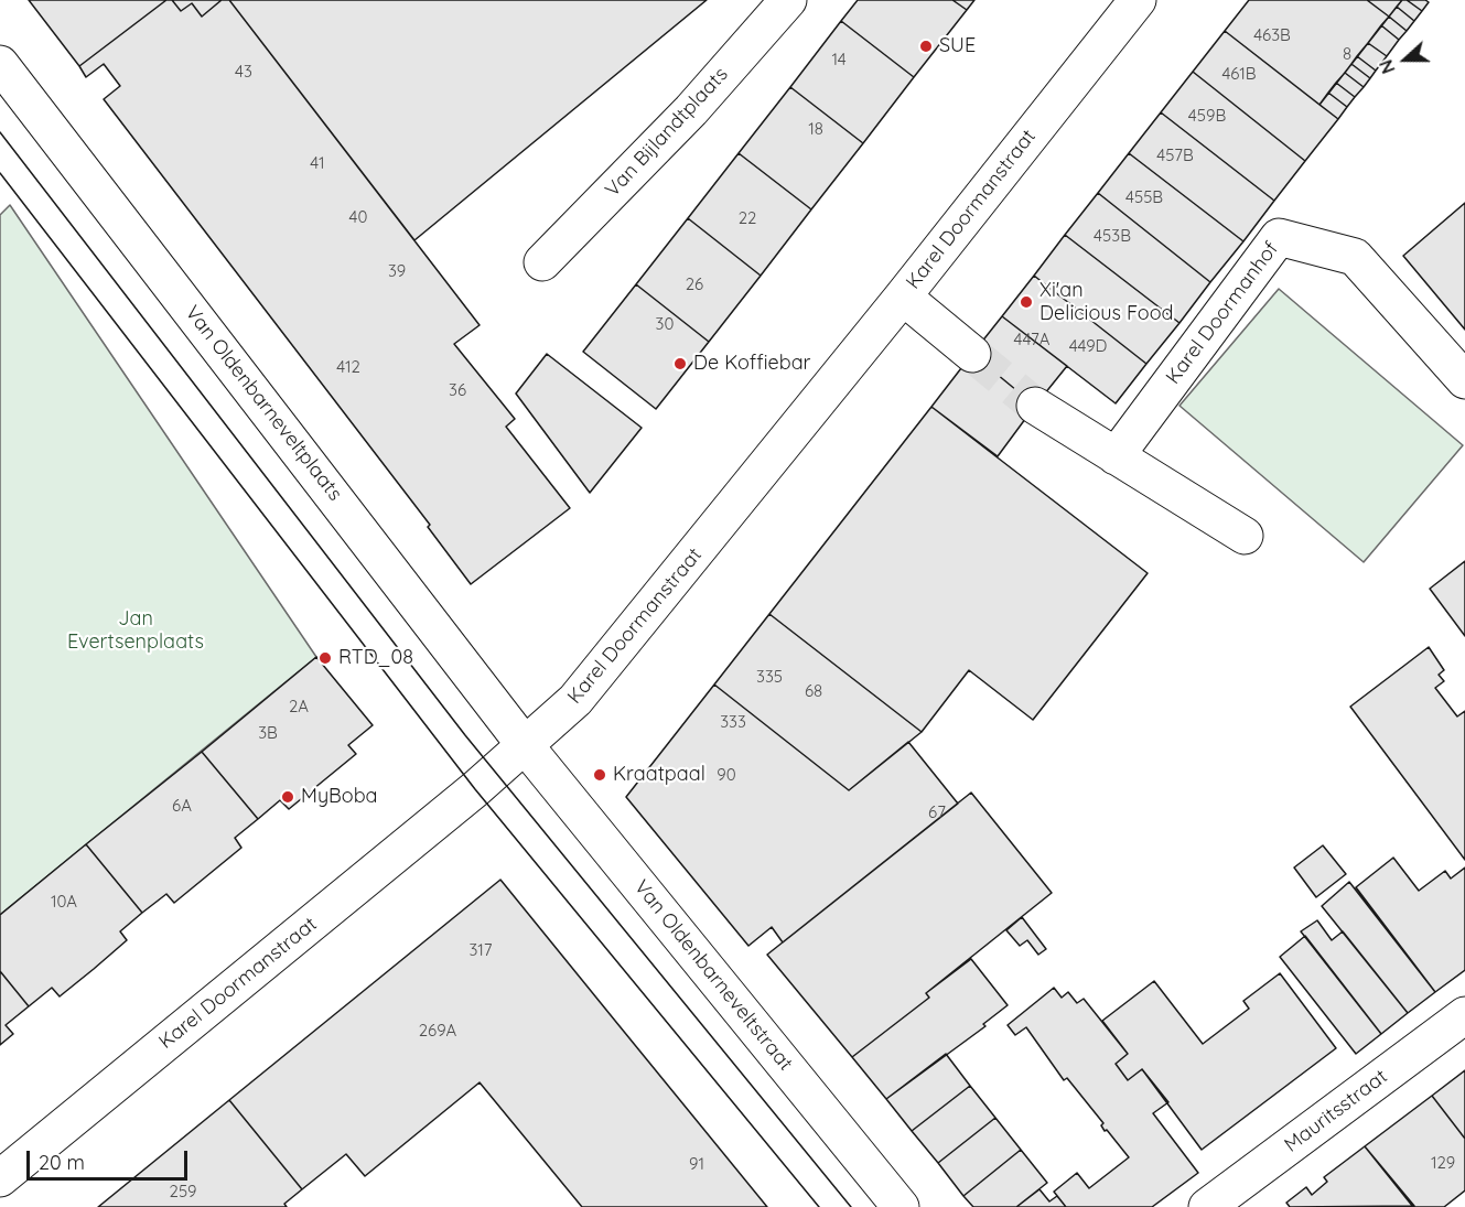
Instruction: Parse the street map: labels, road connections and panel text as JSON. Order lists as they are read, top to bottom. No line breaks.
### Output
{"streets":{"street":["Van Bijlandtplaats","Karel Doormanstraat","Karel Doormanhof","Van Oldenbarneveltplaats","Van Oldenbarneveltstraat","Mauritsstraat"]},"crossings":[["Karel Doormanstraat","Van Oldenbarneveltplaats"],["Karel Doormanstraat","Van Oldenbarneveltstraat"],["Van Oldenbarneveltplaats","Van Oldenbarneveltstraat"]],"parks":["Jan Evertsenplaats"],"places":["SUE","Xi'an Delicious Food","De Koffiebar","RTD_08","Kraatpaal","MyBoba"],"house_numbers":["463B","8","14","43","461B","459B","18","457B","41","455B","40","22","453B","39","26","30","447A","449D","412","36","335","68","2A","333","3B","90","6A","67","10A","317","269A","129","91","259"],"scale_bar":"20 m","north":"left"}
